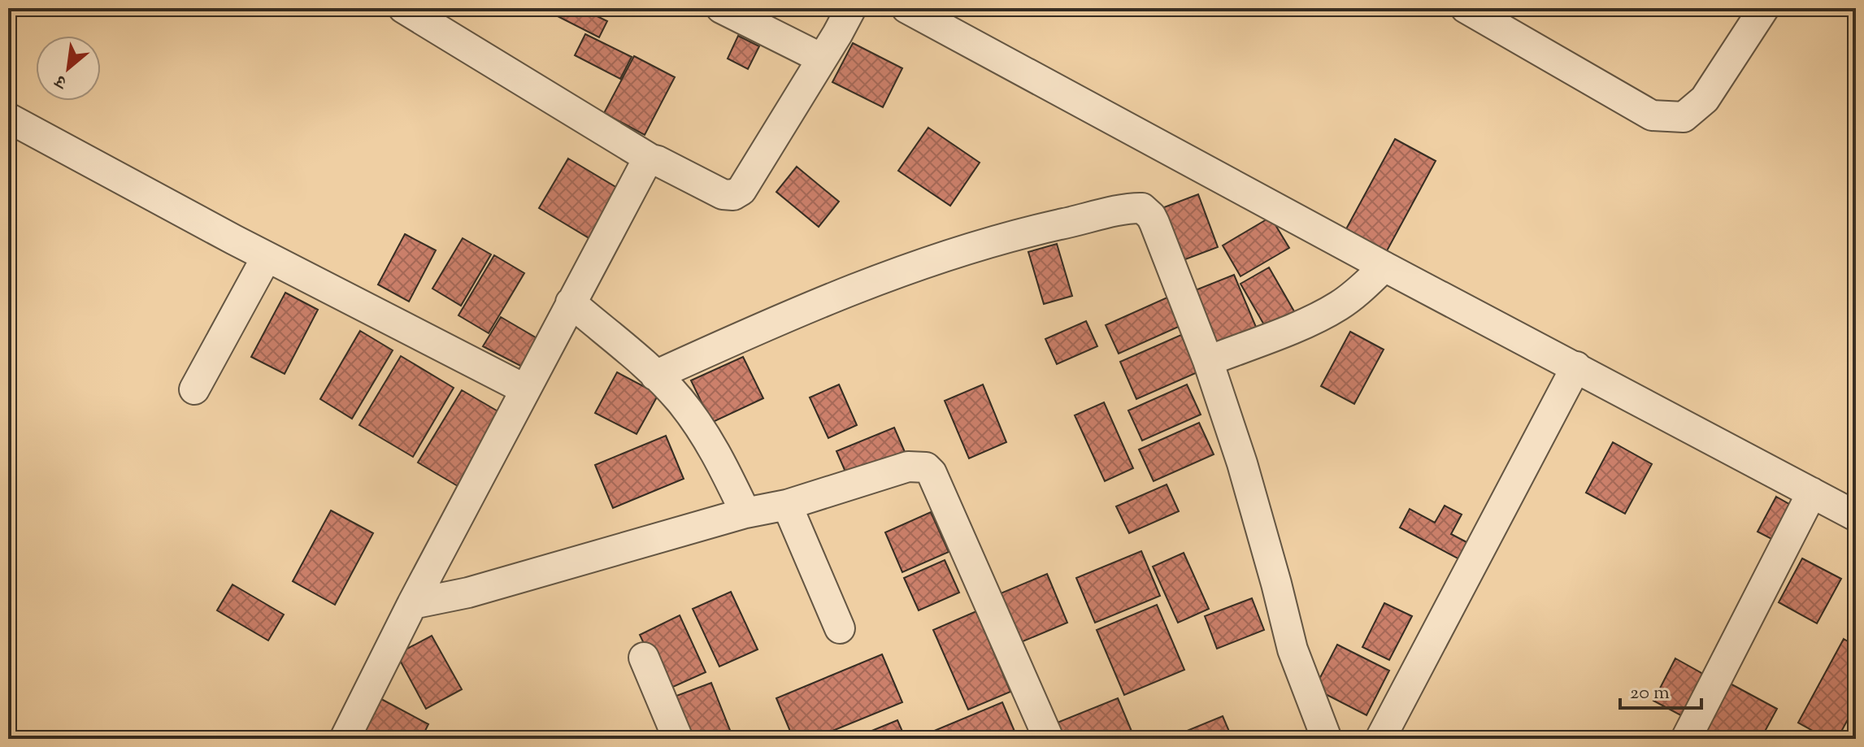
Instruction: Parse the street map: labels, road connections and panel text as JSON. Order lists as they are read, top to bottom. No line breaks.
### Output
{"scale_bar":"20 m","north":"bottom left"}
